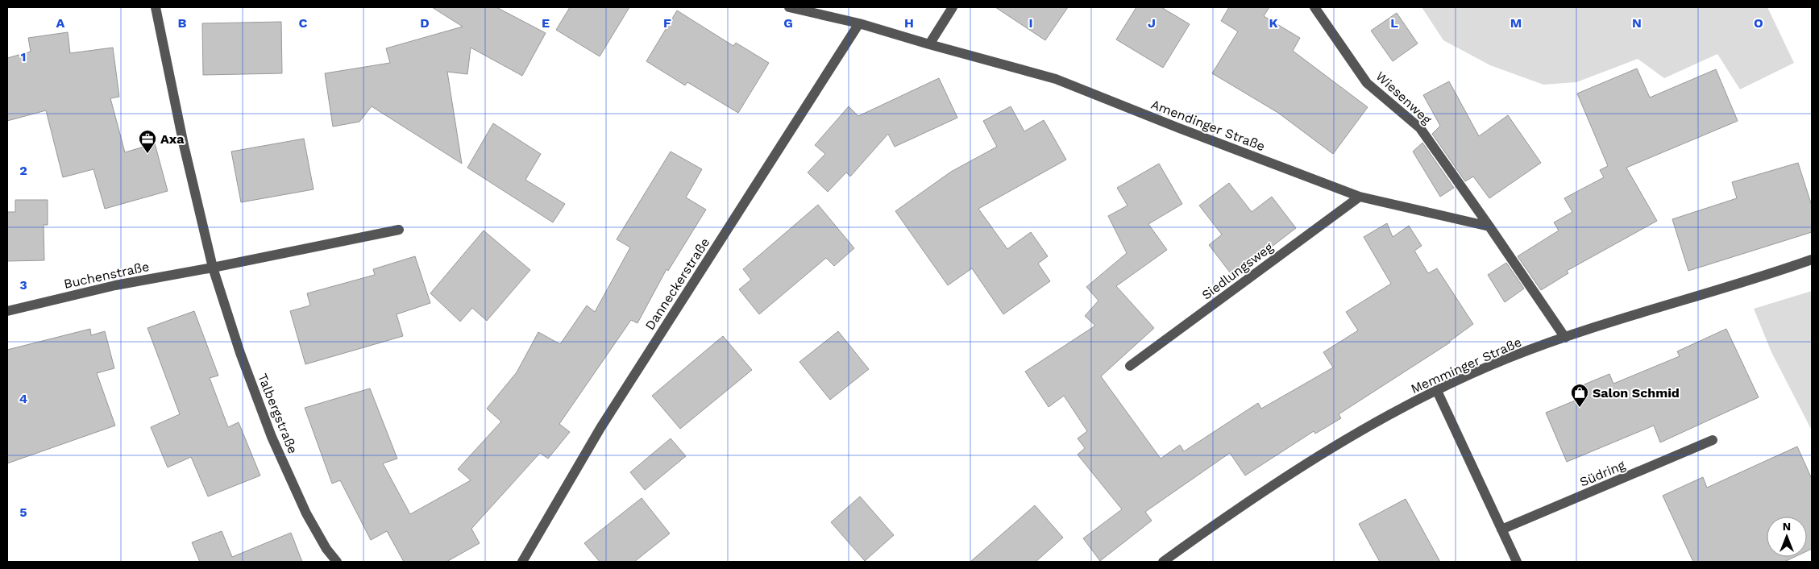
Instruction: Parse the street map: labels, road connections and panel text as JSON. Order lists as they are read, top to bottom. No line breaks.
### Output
{"streets":{"street":["Wiesenweg","Amendinger Straße","Siedlungsweg","Buchenstraße","Danneckerstraße","Memminger Straße","Talbergstraße","Südring"]},"crossings":[["Wiesenweg","Amendinger Straße"],["Amendinger Straße","Siedlungsweg"],["Amendinger Straße","Danneckerstraße"],["Buchenstraße","Talbergstraße"]],"places":{"office":["Axa"],"shop":["Salon Schmid"]},"north":"top","grid":{"columns":["A","B","C","D","E","F","G","H","I","J","K","L","M","N","O"],"rows":["1","2","3","4","5"]}}
